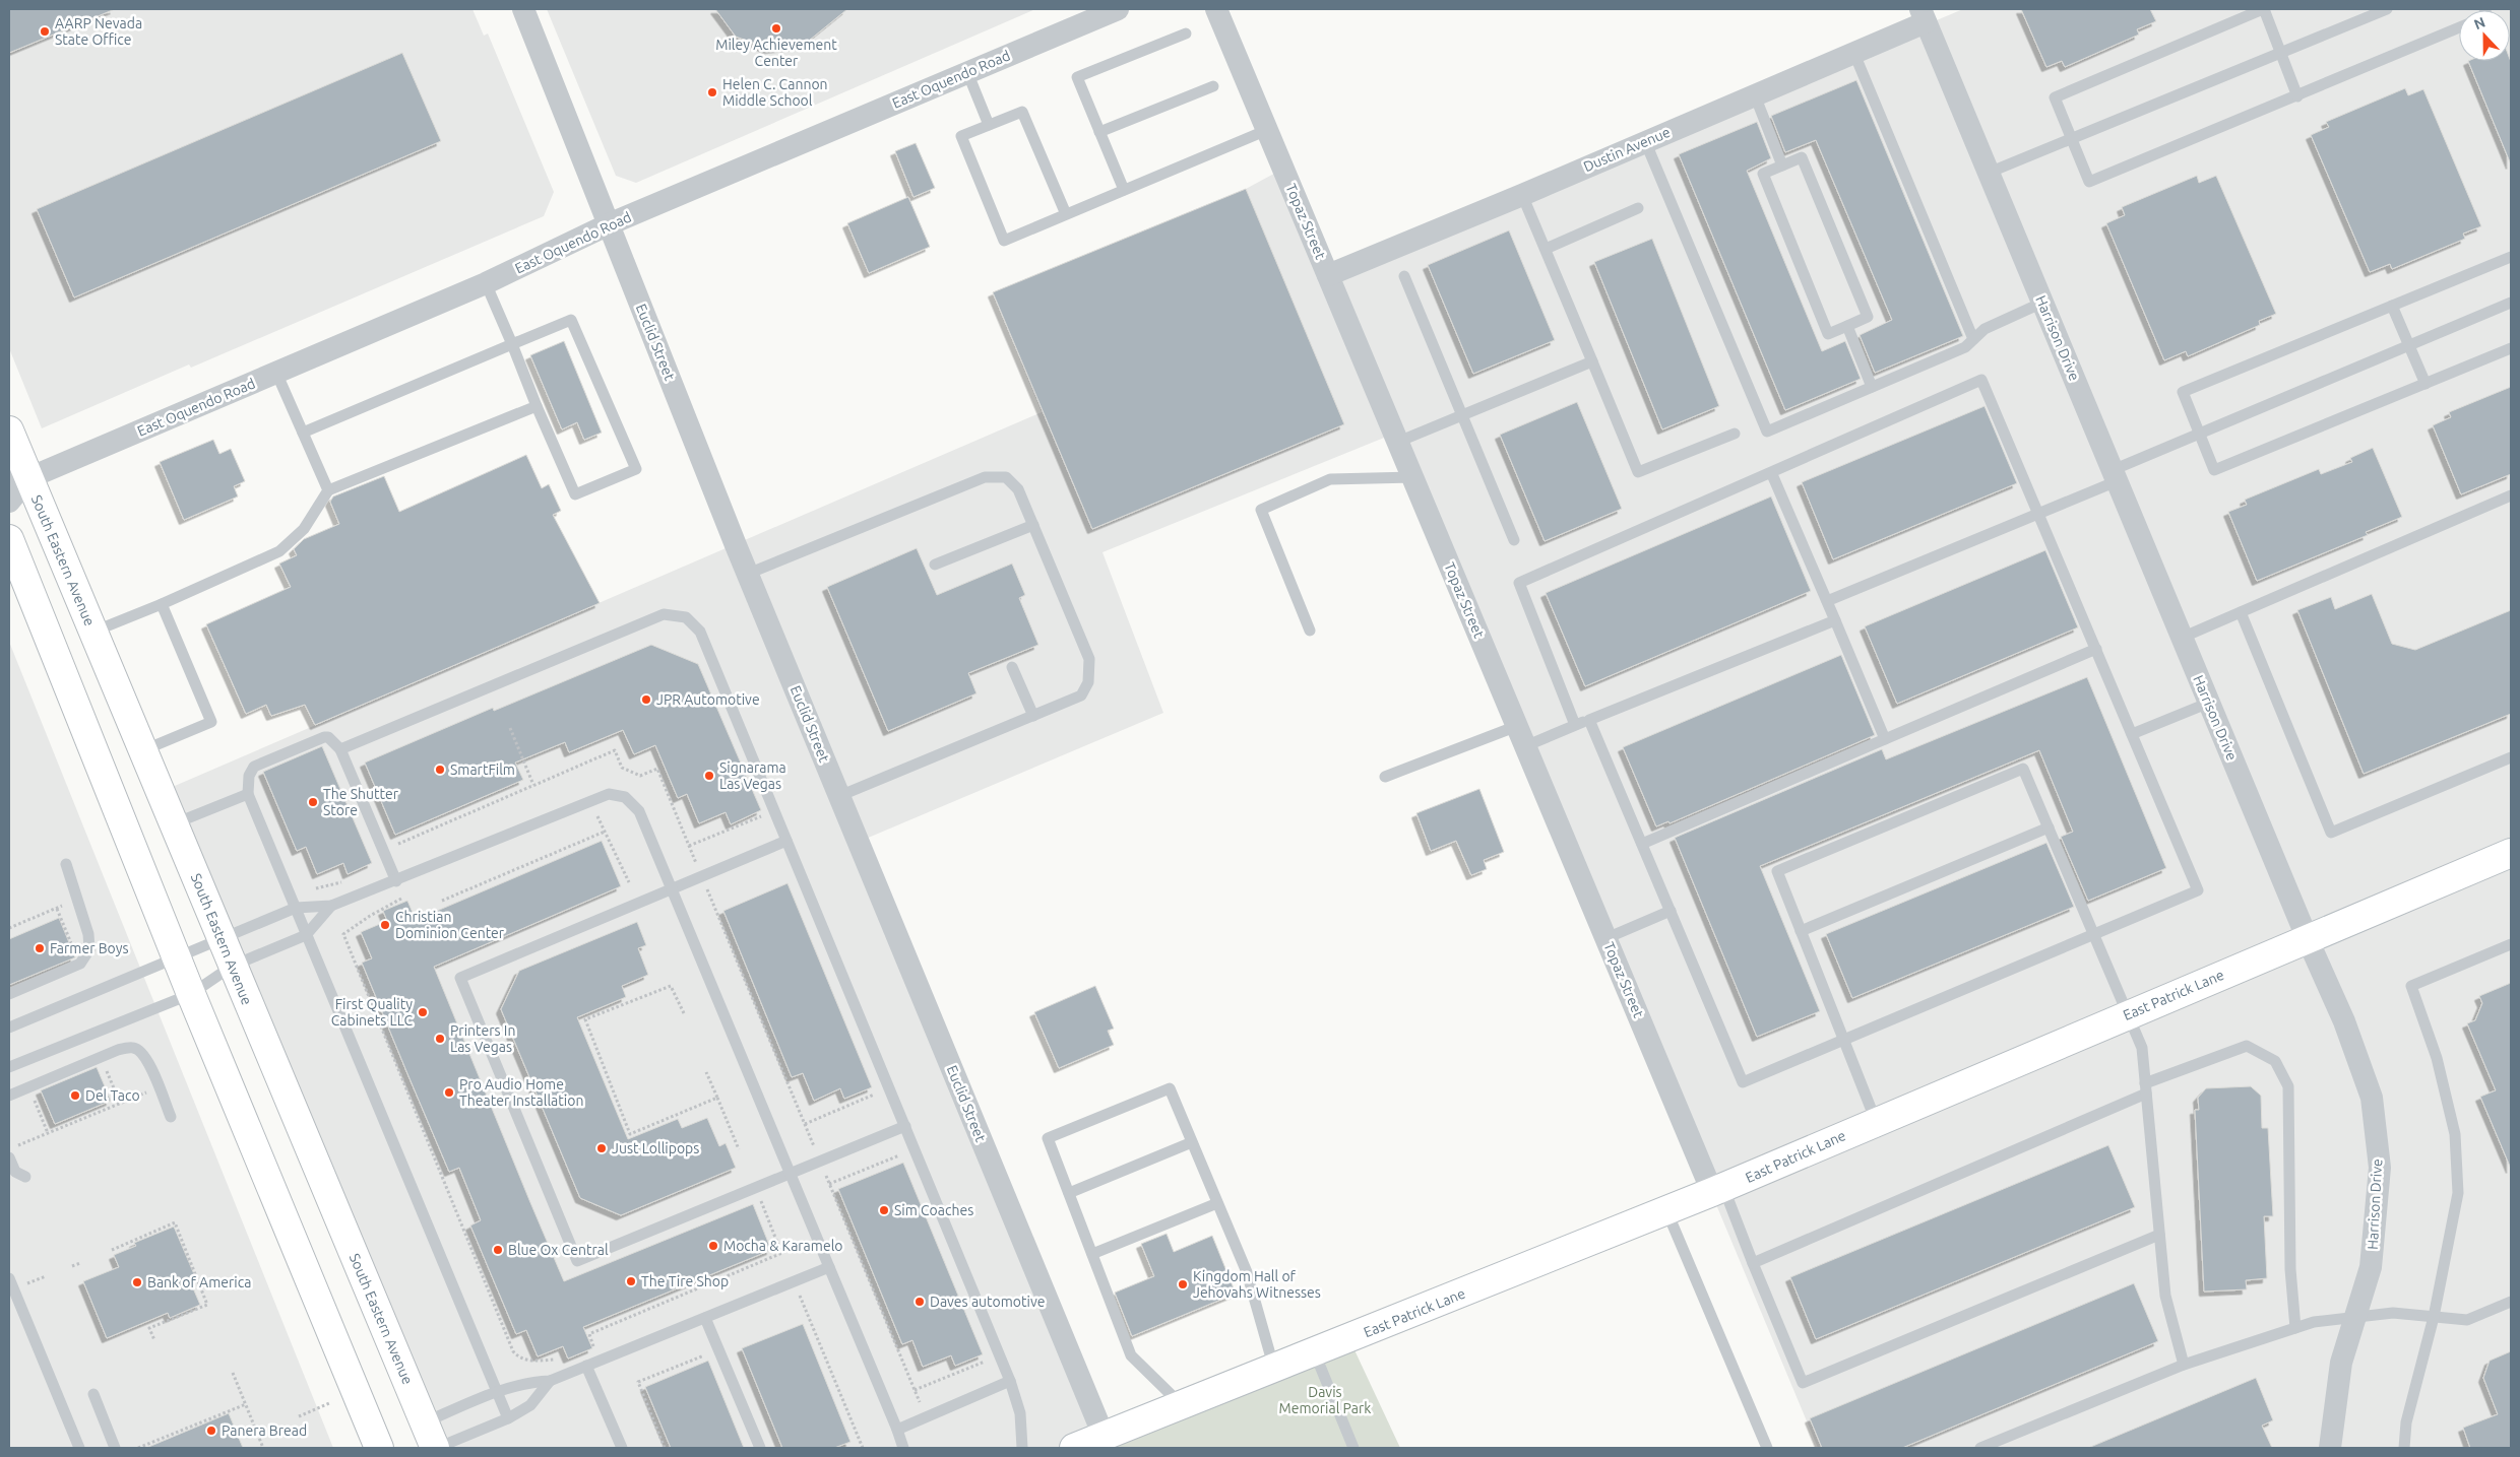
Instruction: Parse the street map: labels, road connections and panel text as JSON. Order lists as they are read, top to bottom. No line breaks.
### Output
{"streets":{"main road":["South Eastern Avenue","East Patrick Lane"],"street":["East Oquendo Road","Dustin Avenue","Topaz Street","Harrison Drive","Euclid Street"]},"crossings":[["East Oquendo Road","Euclid Street"],["East Oquendo Road","South Eastern Avenue"],["Dustin Avenue","Topaz Street"],["Dustin Avenue","Harrison Drive"],["Topaz Street","East Patrick Lane"],["Harrison Drive","East Patrick Lane"],["Euclid Street","East Patrick Lane"]],"parks":["Davis Memorial Park"],"places":["Miley Achievement Center","AARP Nevada State Office","Helen C. Cannon Middle School","JPR Automotive","SmartFilm","Signarama Las Vegas","The Shutter Store","Christian Dominion Center","Farmer Boys","First Quality Cabinets LLC","Printers In Las Vegas","Pro Audio Home Theater Installation","Del Taco","Just Lollipops","Sim Coaches","Mocha & Karamelo","Blue Ox Central","The Tire Shop","Bank of America","Kingdom Hall of Jehovahs Witnesses","Daves automotive","Panera Bread"],"north":"top"}
